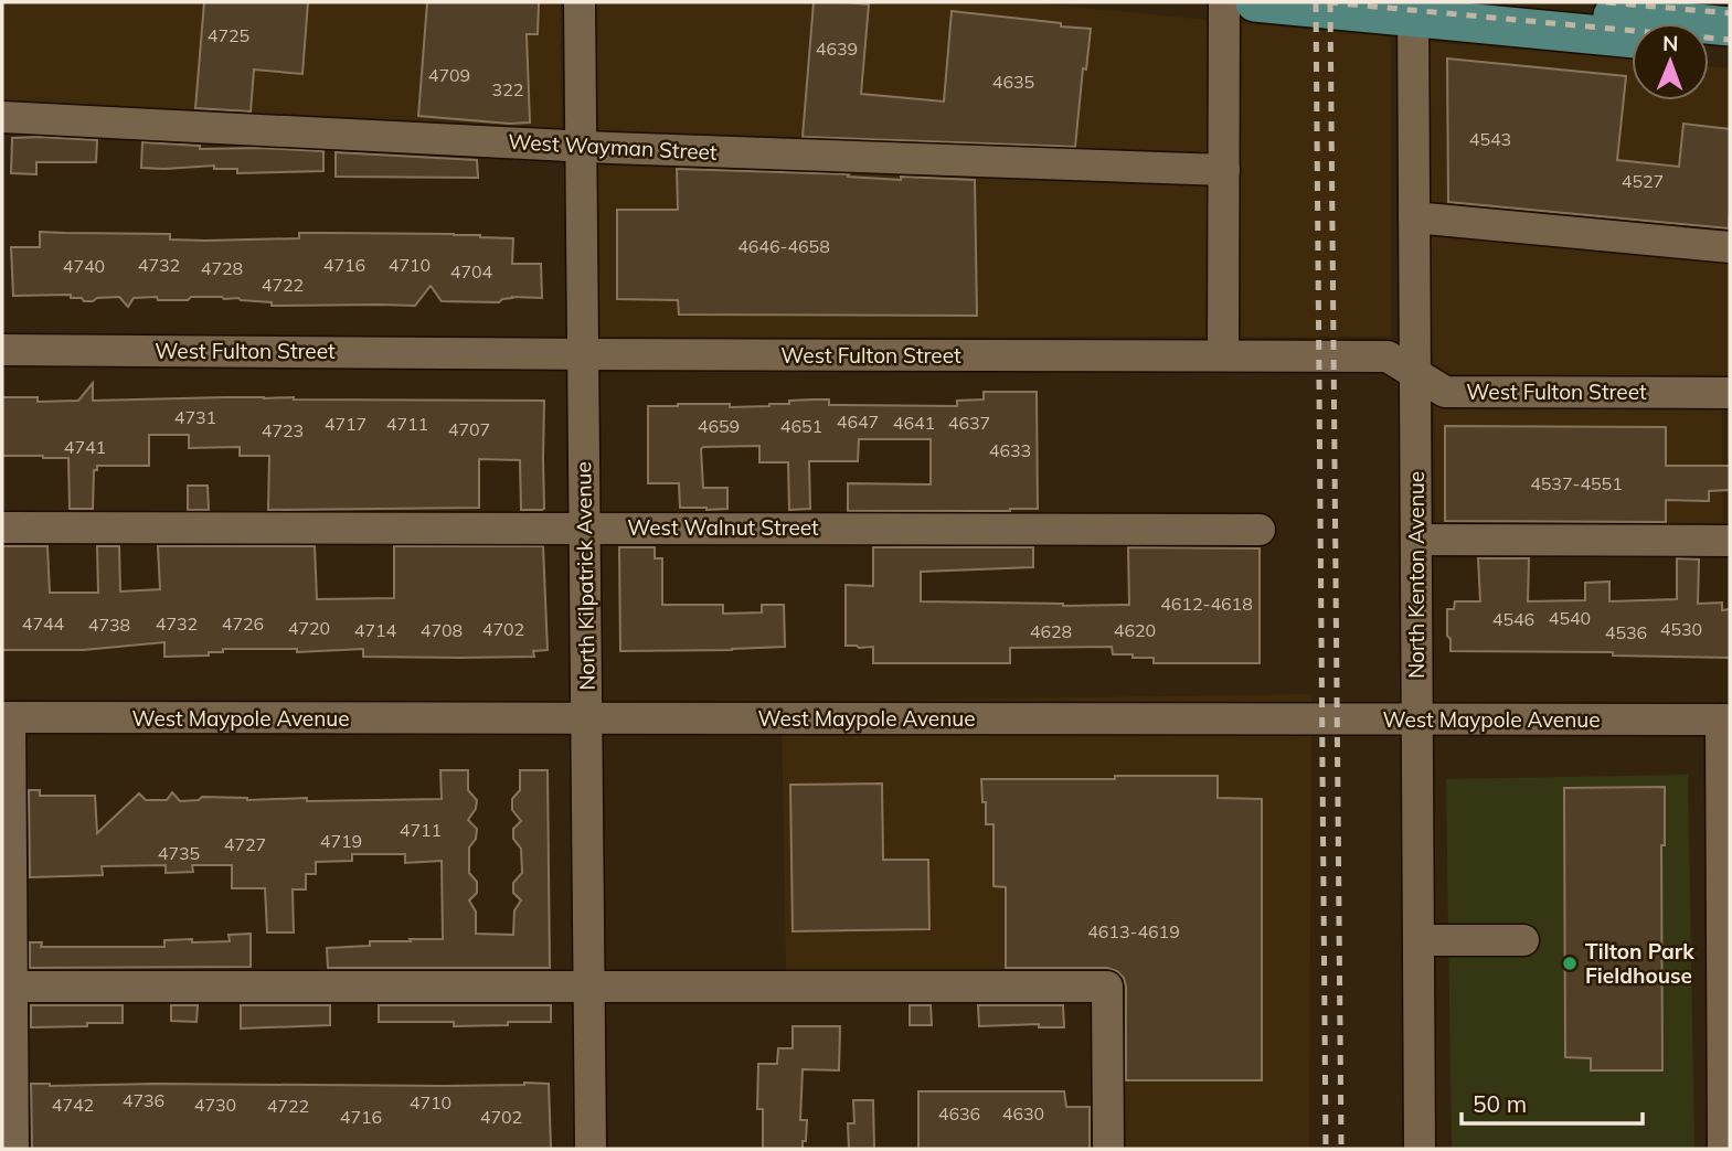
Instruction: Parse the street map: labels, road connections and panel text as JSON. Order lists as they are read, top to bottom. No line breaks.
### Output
{"streets":{"street":["West Wayman Street","West Fulton Street","West Walnut Street","North Kenton Avenue","North Kilpatrick Avenue","West Maypole Avenue"]},"crossings":[["West Wayman Street","North Kilpatrick Avenue"],["West Fulton Street","North Kenton Avenue"],["West Fulton Street","North Kilpatrick Avenue"],["West Walnut Street","North Kilpatrick Avenue"],["North Kenton Avenue","West Maypole Avenue"],["North Kilpatrick Avenue","West Maypole Avenue"]],"places":["Tilton Park Fieldhouse"],"house_numbers":["4725","4639","4709","4635","322","4543","4527","4646-4658","4732","4716","4710","4740","4728","4704","4722","4731","4647","4641","4637","4717","4711","4659","4651","4707","4723","4741","4633","4537-4551","4612-4618","4540","4546","4744","4732","4726","4738","4720","4702","4530","4714","4708","4620","4628","4536","4711","4719","4727","4735","4613-4619","4736","4710","4742","4730","4722","4636","4630","4716","4702"],"scale_bar":"50 m","north":"top"}
